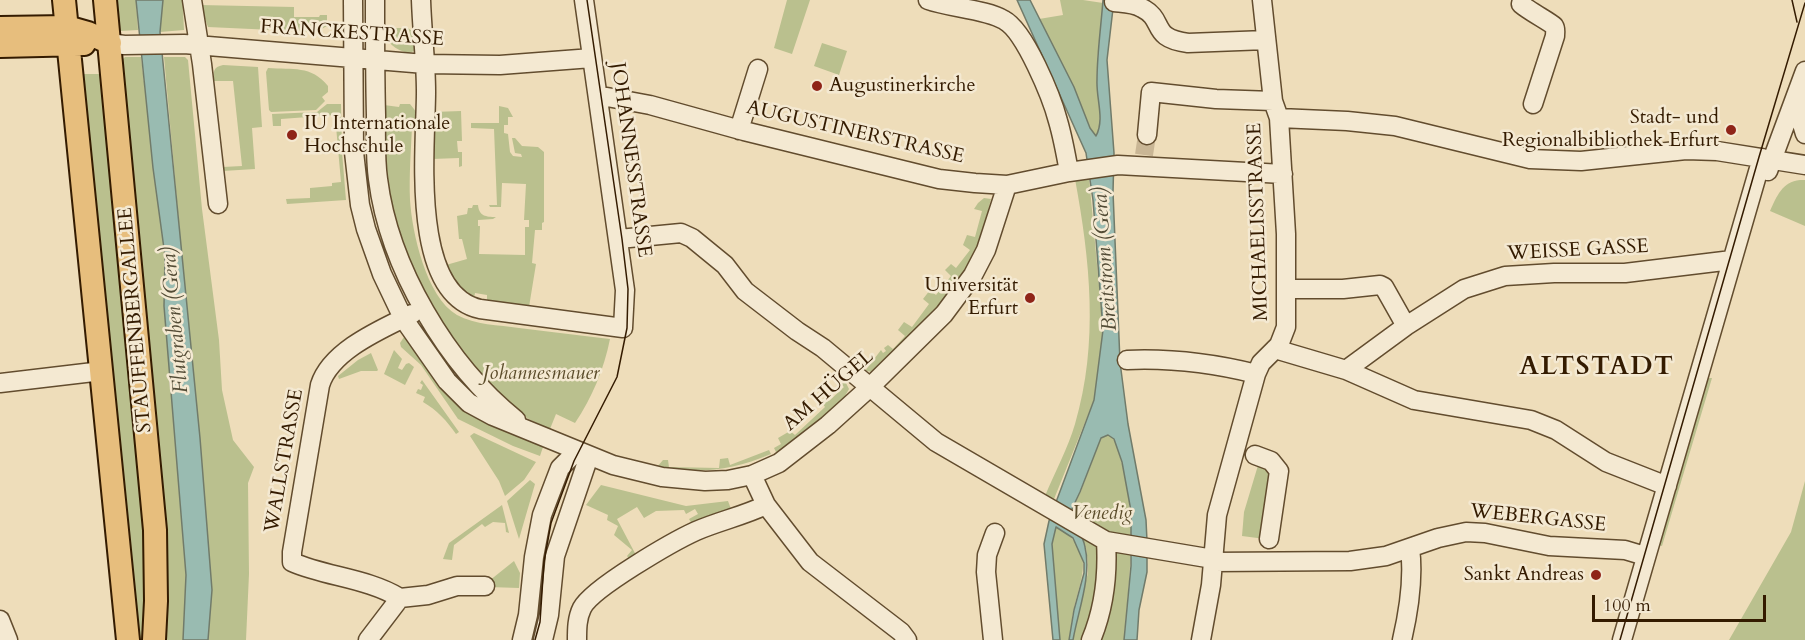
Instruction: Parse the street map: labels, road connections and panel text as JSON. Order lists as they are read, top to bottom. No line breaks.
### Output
{"streets":{"main road":["STAUFFENBERGALLEE"],"street":["FRANCKESTRASSE","AUGUSTINERSTRASSE","JOHANNESSTRASSE","MICHAELISSTRASSE","WEISSE GASSE","AM HÜGEL","WALLSTRASSE","WEBERGASSE"]},"crossings":[["FRANCKESTRASSE","JOHANNESSTRASSE"],["FRANCKESTRASSE","STAUFFENBERGALLEE"],["AUGUSTINERSTRASSE","JOHANNESSTRASSE"],["AUGUSTINERSTRASSE","MICHAELISSTRASSE"],["AUGUSTINERSTRASSE","AM HÜGEL"]],"districts":["ALTSTADT"],"water":["Breitstrom (Gera)","Flutgraben (Gera)"],"parks":["Johannesmauer","Venedig"],"places":["Augustinerkirche","Stadt- und Regionalbibliothek Erfurt","IU Internationale Hochschule","Universität Erfurt","Sankt Andreas"],"scale_bar":"100 m"}
